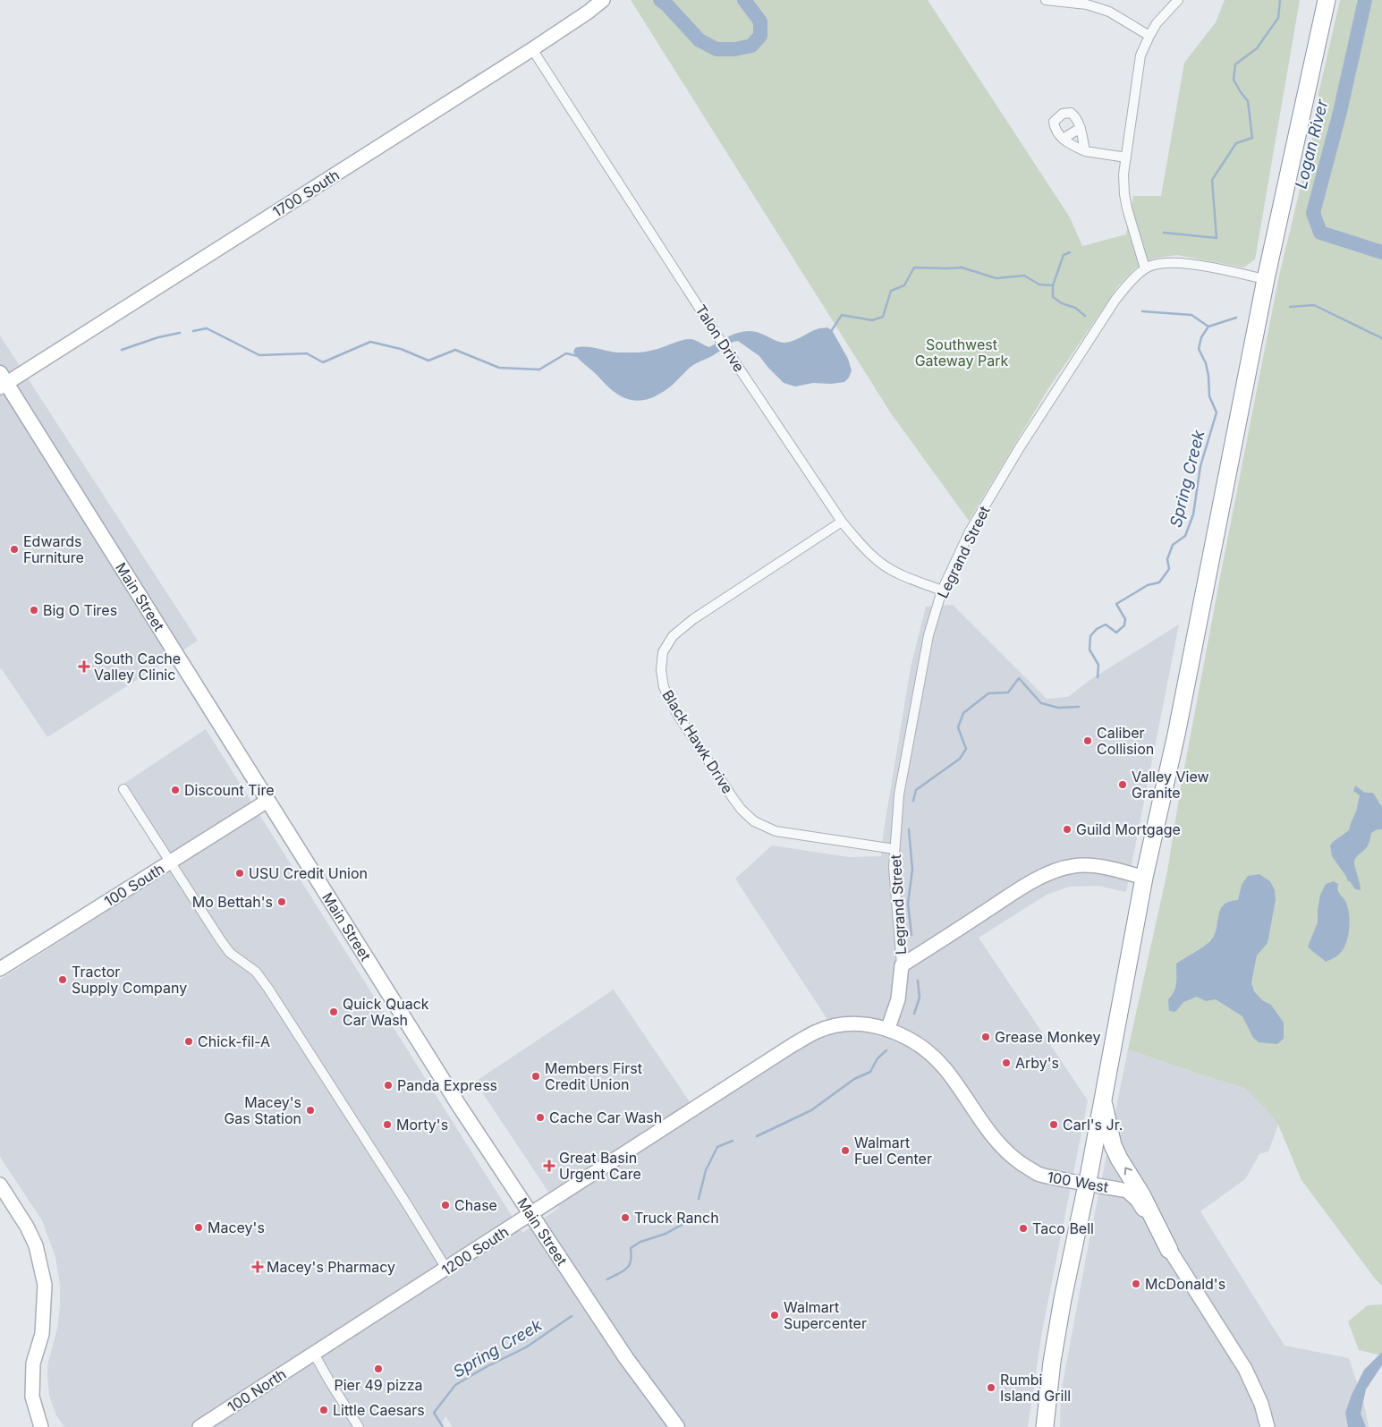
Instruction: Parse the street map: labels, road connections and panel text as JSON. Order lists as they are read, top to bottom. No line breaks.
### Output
{"streets":{"main road":["Main Street"],"street":["1700 South","Talon Drive","Legrand Street","Black Hawk Drive","100 South","100 West","1200 South","100 North"]},"crossings":[["1700 South","Talon Drive"],["1700 South","Main Street"],["Talon Drive","Legrand Street"],["Talon Drive","Black Hawk Drive"],["Legrand Street","Black Hawk Drive"],["Legrand Street","100 West"],["Main Street","100 South"],["Main Street","1200 South"],["100 West","1200 South"],["1200 South","100 North"]],"water":["Logan River","Spring Creek"],"parks":["Southwest Gateway Park"],"places":{"other":["Edwards Furniture","Big O Tires","Caliber Collision","Valley View Granite","Discount Tire","Guild Mortgage","USU Credit Union","Mo Bettah's","Tractor Supply Company","Quick Quack Car Wash","Grease Monkey","Chick-fil-A","Arby's","Members First Credit Union","Panda Express","Macey's Gas Station","Cache Car Wash","Morty's","Carl's Jr.","Walmart Fuel Center","Chase","Truck Ranch","Macey's","Taco Bell","McDonald's","Walmart Supercenter","Pier 49 pizza","Rumbi Island Grill","Little Caesars"],"health":["South Cache Valley Clinic","Great Basin Urgent Care","Macey's Pharmacy"]}}
